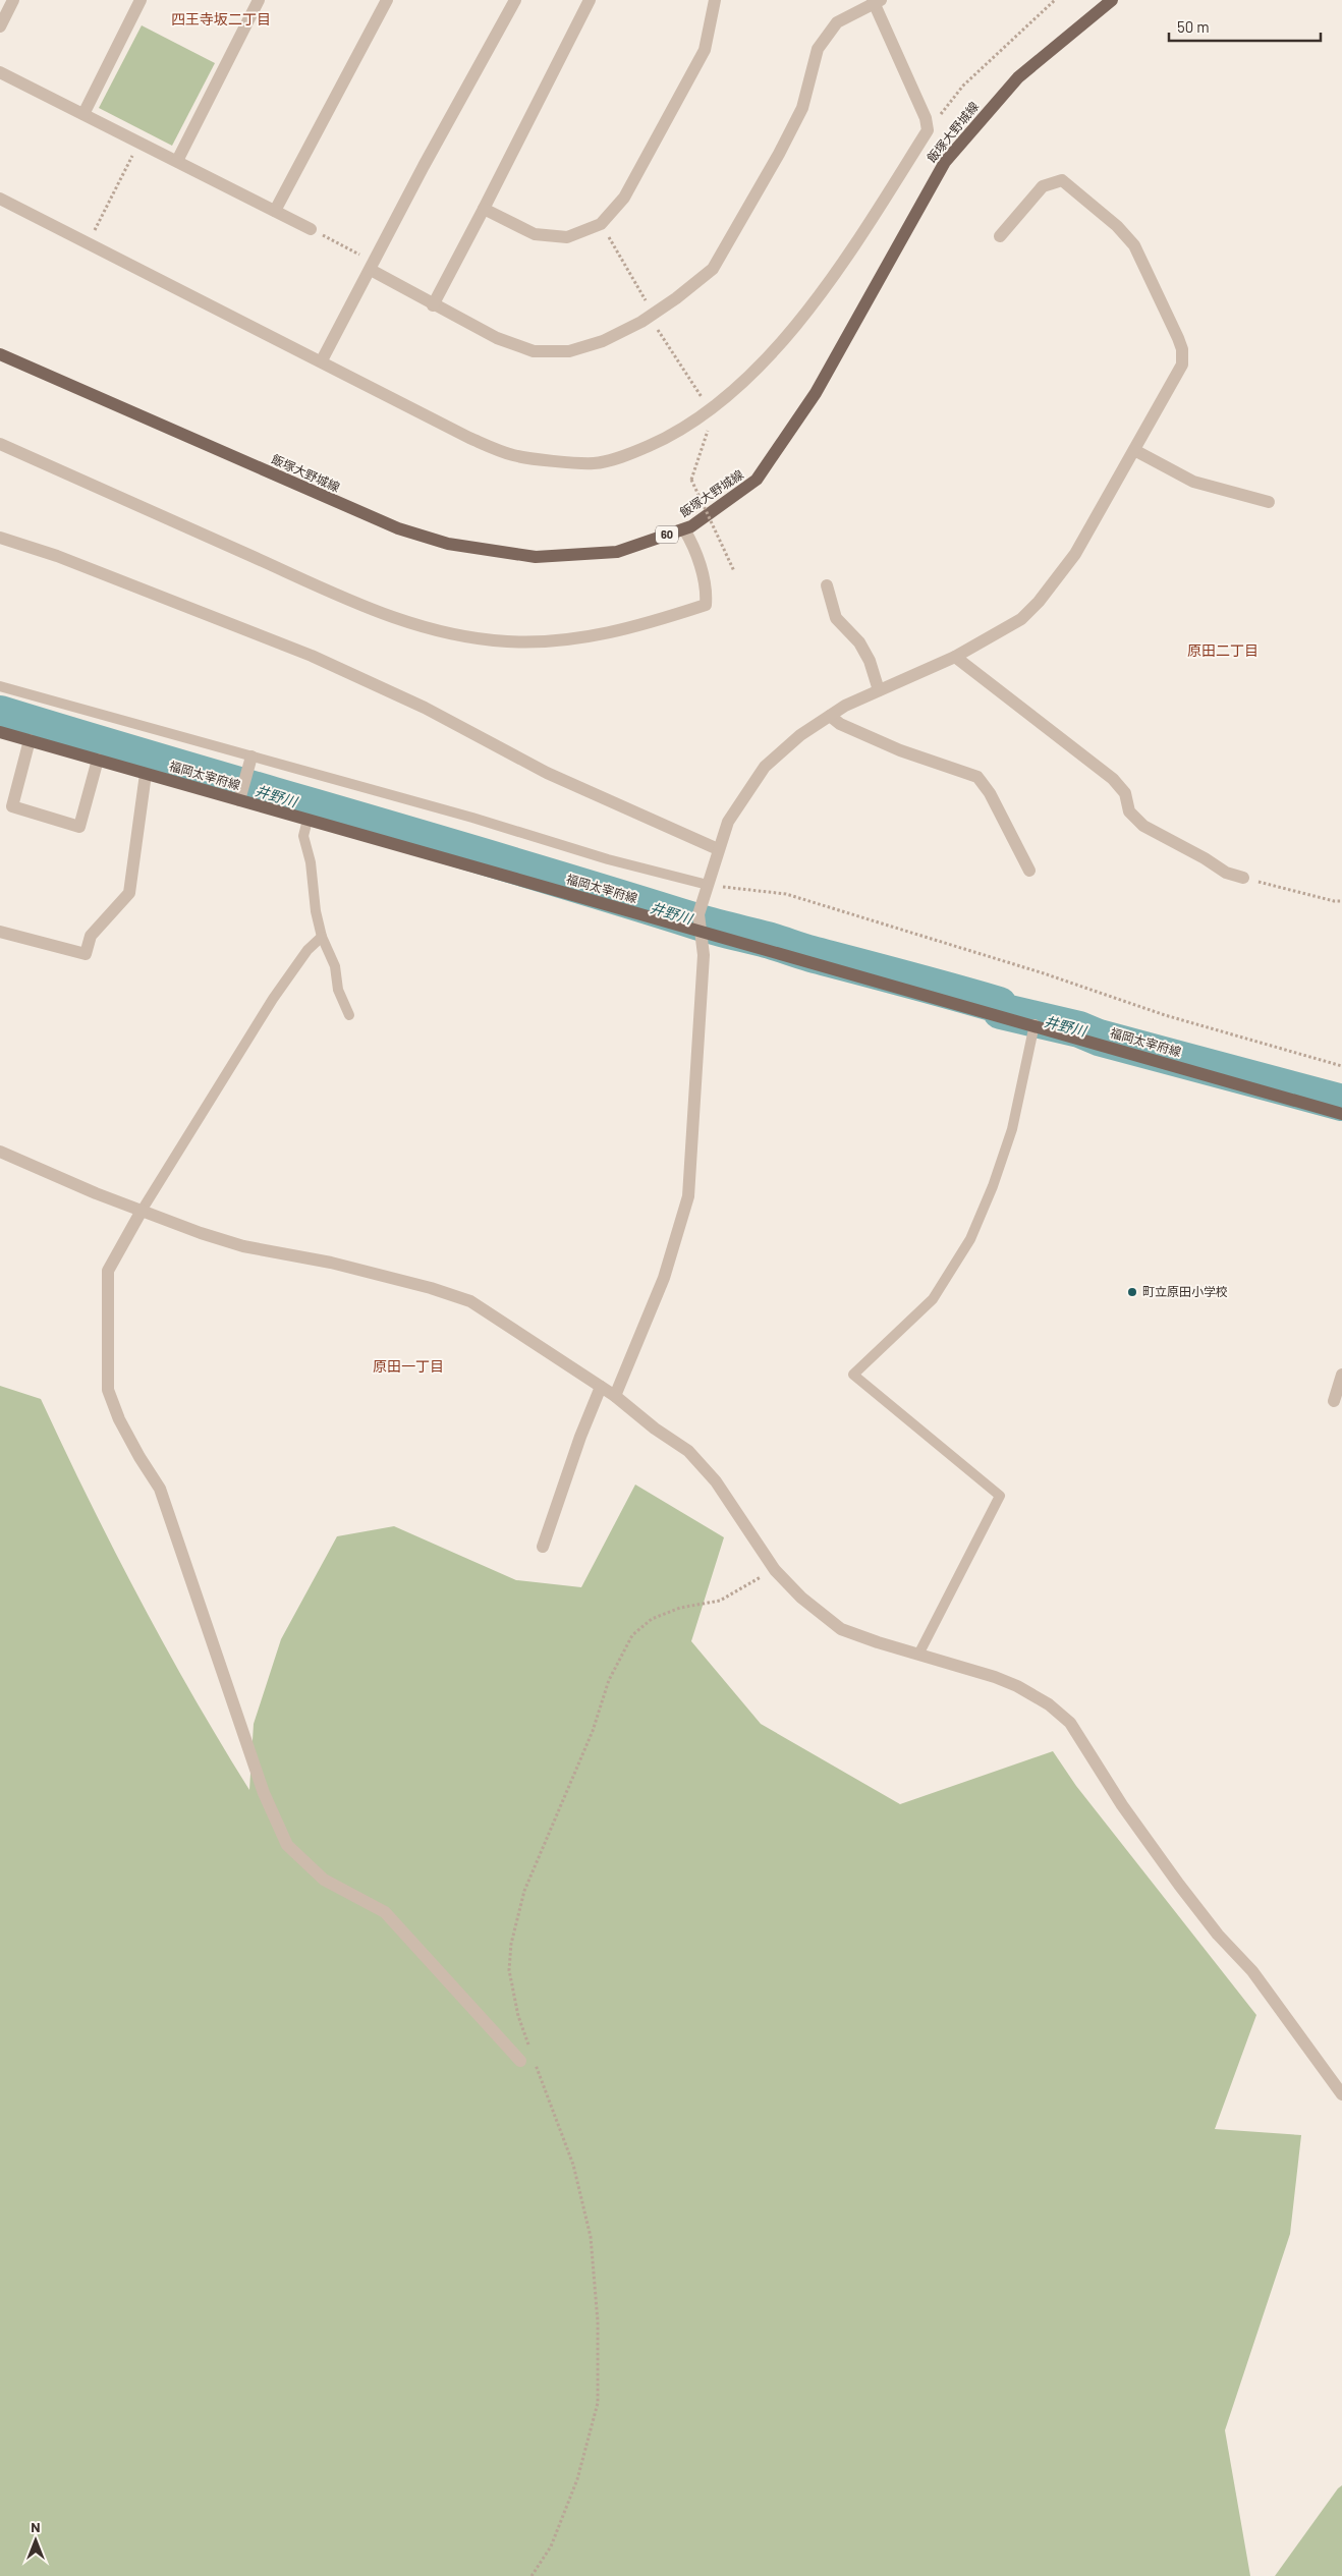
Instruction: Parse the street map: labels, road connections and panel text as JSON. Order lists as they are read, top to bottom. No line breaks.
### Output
{"streets":{"main road":["飯塚大野城線","60","福岡太宰府線"]},"districts":["四王寺坂二丁目","原田二丁目","原田一丁目"],"water":["井野川"],"places":["町立原田小学校"],"scale_bar":"50 m","north":"top"}
